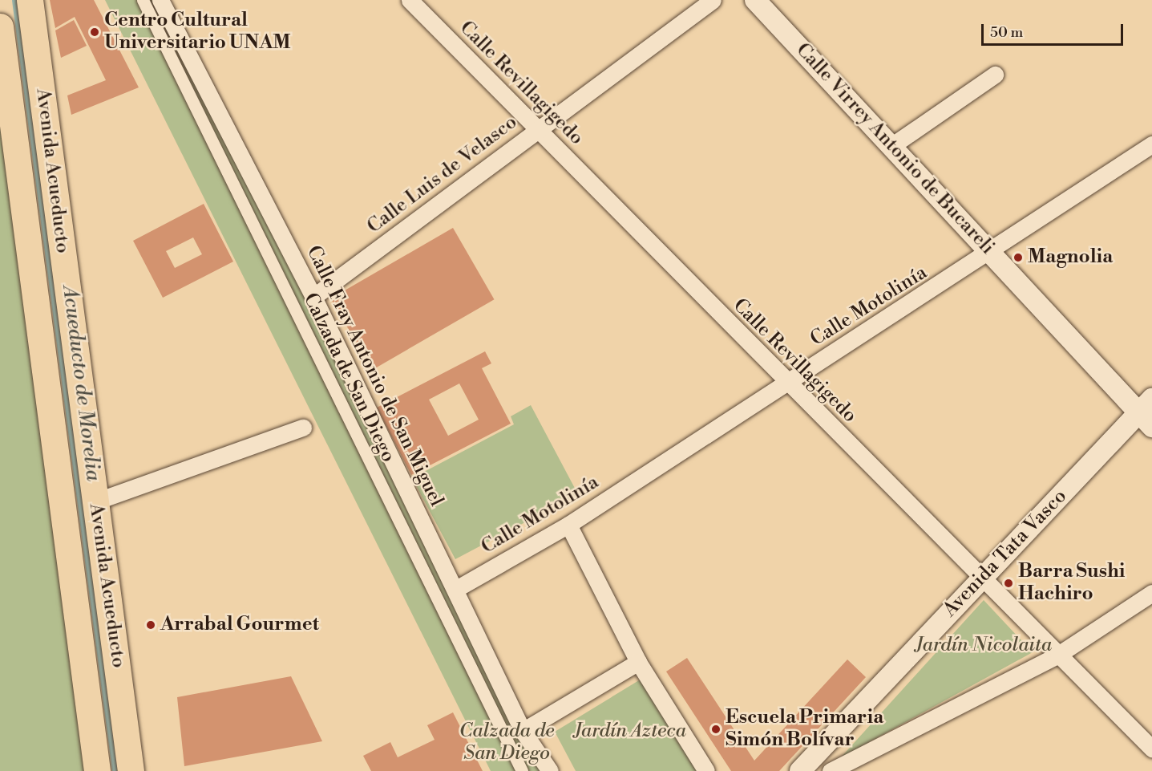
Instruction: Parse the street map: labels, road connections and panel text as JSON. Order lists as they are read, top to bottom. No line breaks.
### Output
{"streets":{"main road":["Avenida Acueducto"],"street":["Calle Revillagigedo","Calle Virrey Antonio de Bucareli","Calle Luis de Velasco","Calle Motolinía","Calle Fray Antonio de San Miguel","Calzada de San Diego","Avenida Tata Vasco"]},"crossings":[["Calle Revillagigedo","Calle Luis de Velasco"],["Calle Revillagigedo","Calle Motolinía"],["Calle Revillagigedo","Avenida Tata Vasco"],["Calle Virrey Antonio de Bucareli","Calle Motolinía"],["Calle Virrey Antonio de Bucareli","Avenida Tata Vasco"],["Calle Luis de Velasco","Calle Fray Antonio de San Miguel"],["Calle Motolinía","Calle Fray Antonio de San Miguel"]],"water":["Acueducto de Morelia"],"parks":["Jardín Nicolaita","Calzada de San Diego","Jardín Azteca"],"places":["Centro Cultural Universitario UNAM","Magnolia","Barra Sushi Hachiro","Arrabal Gourmet","Escuela Primaria Simón Bolívar"],"scale_bar":"50 m"}
